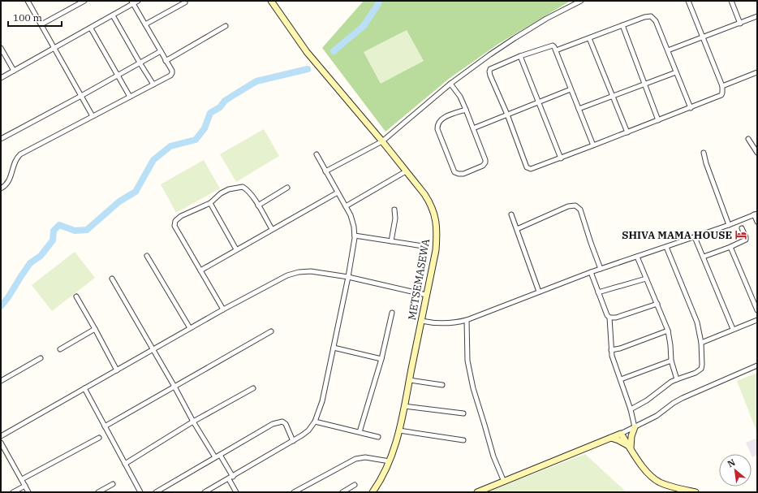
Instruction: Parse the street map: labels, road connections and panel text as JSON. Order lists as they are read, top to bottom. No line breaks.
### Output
{"streets":{"street":["METSEMASEWA"]},"places":{"hotel":["SHIVA MAMA HOUSE"]},"scale_bar":"100 m","north":"top left"}
